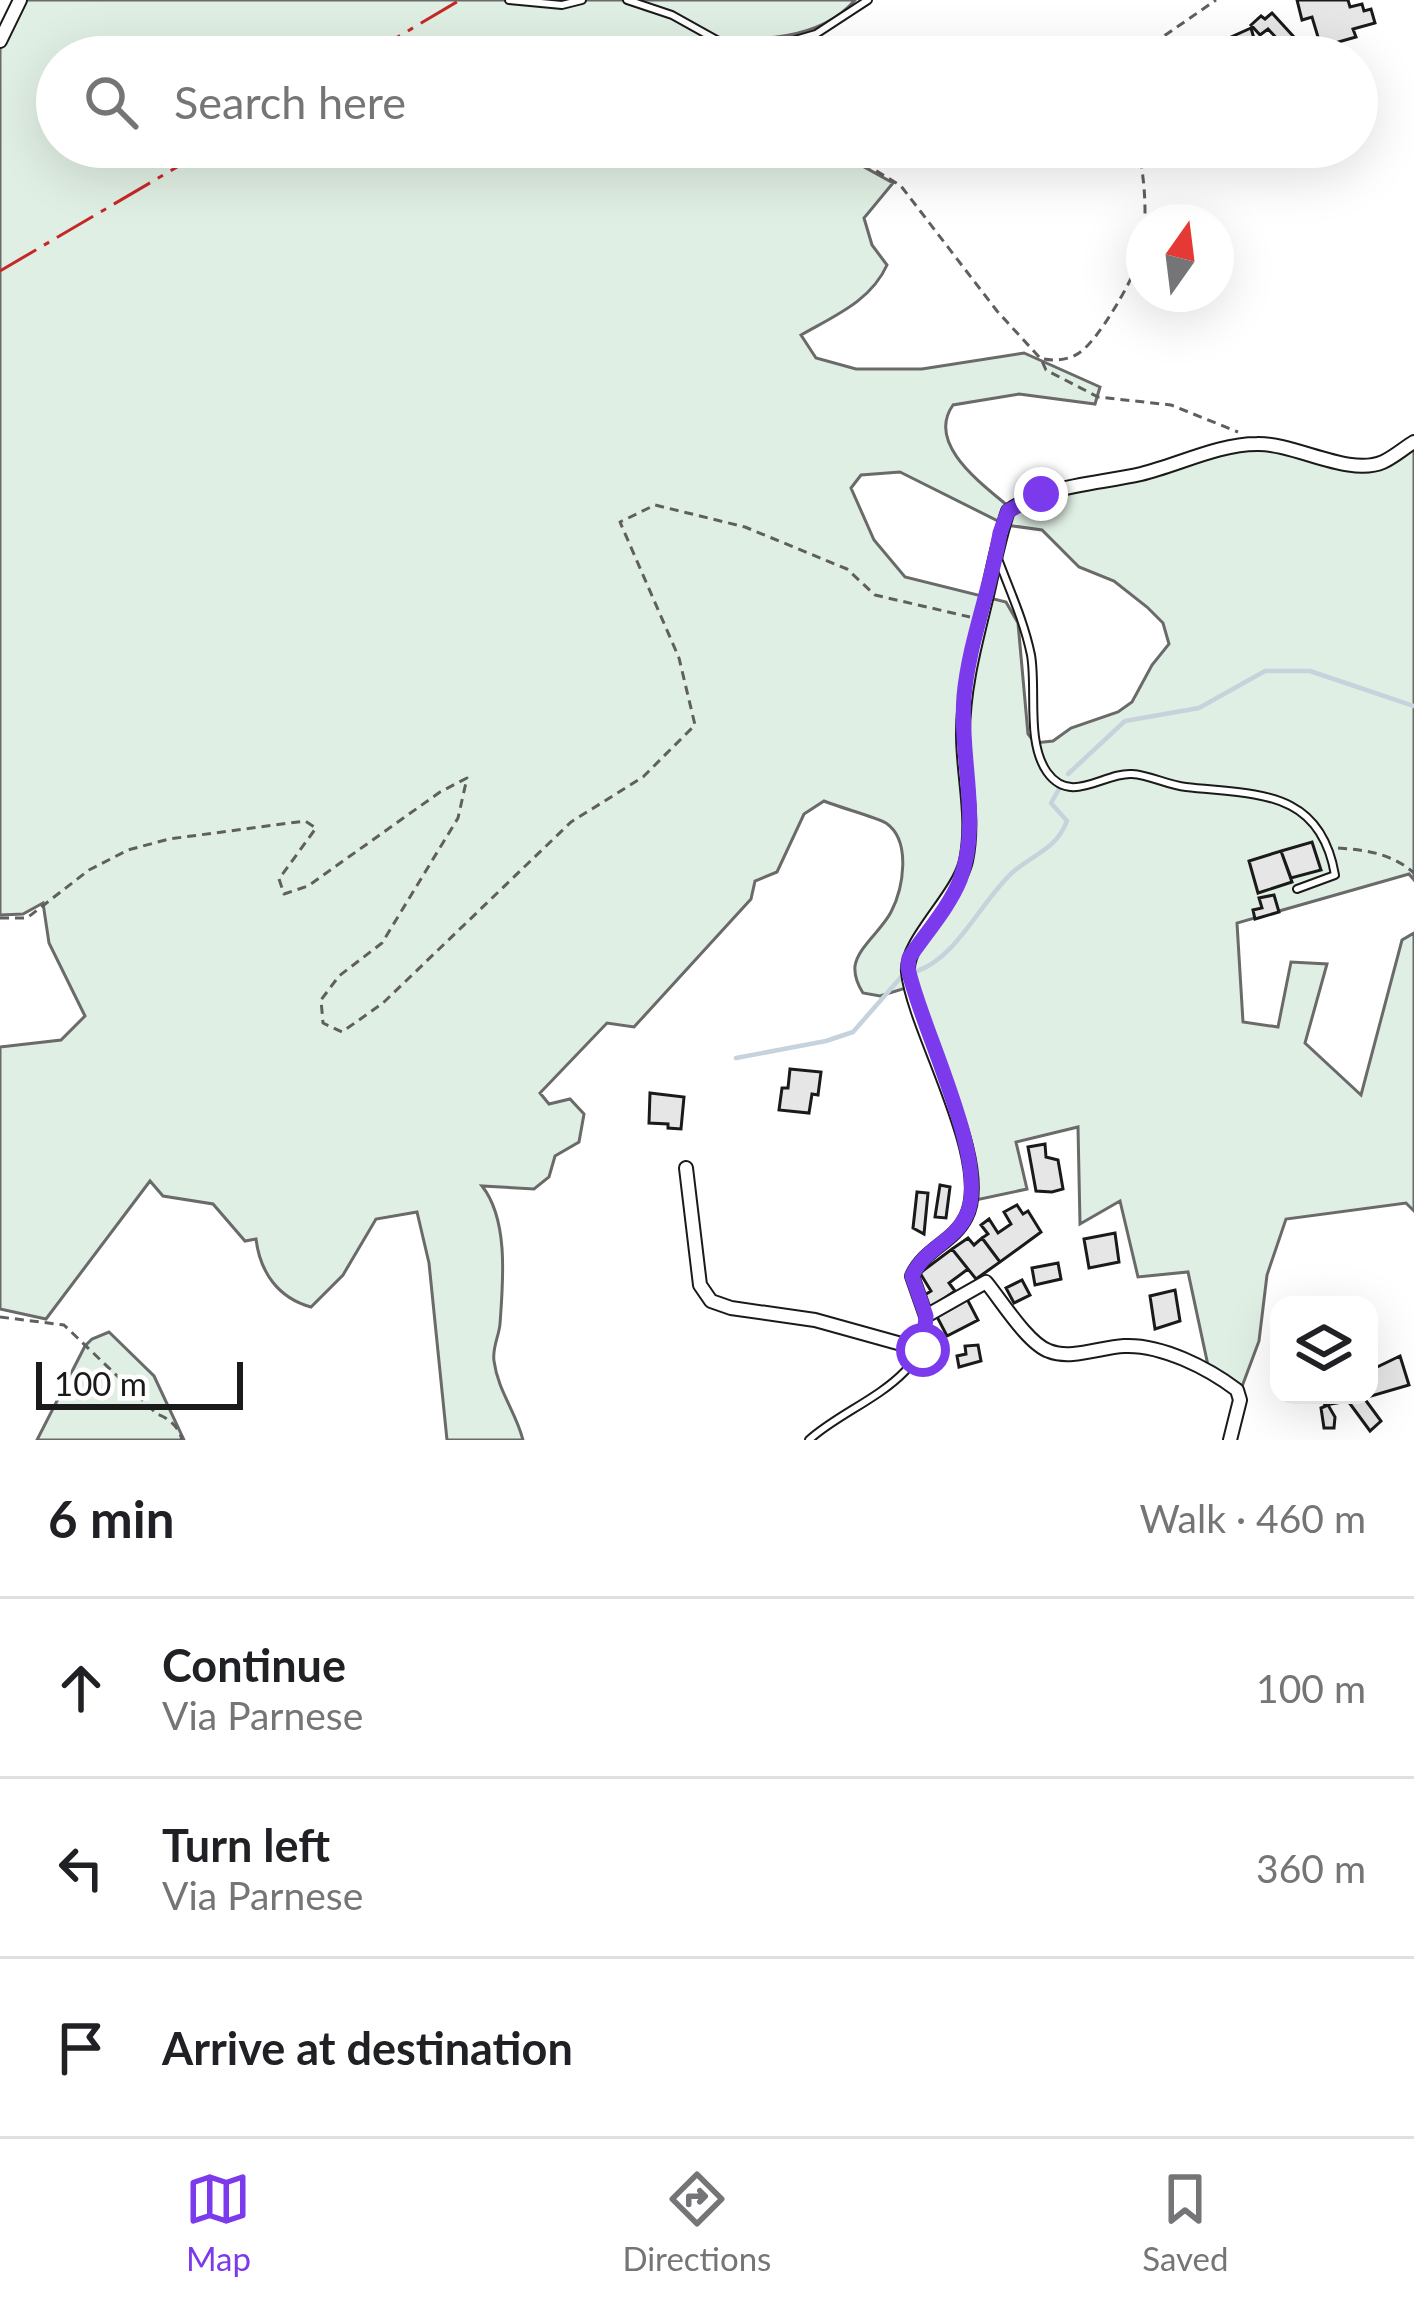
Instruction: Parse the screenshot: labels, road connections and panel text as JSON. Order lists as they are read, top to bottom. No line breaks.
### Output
{"scale_bar":"100 m","north":"top","page":{"search":"Search here","scale":"100 m","heading":["6 min","Walk · 460 m"],"list":[["Continue","Via Parnese","100 m"],["Turn left","Via Parnese","360 m"],"Arrive at destination"],"nav":["Map","Directions","Saved"]}}
